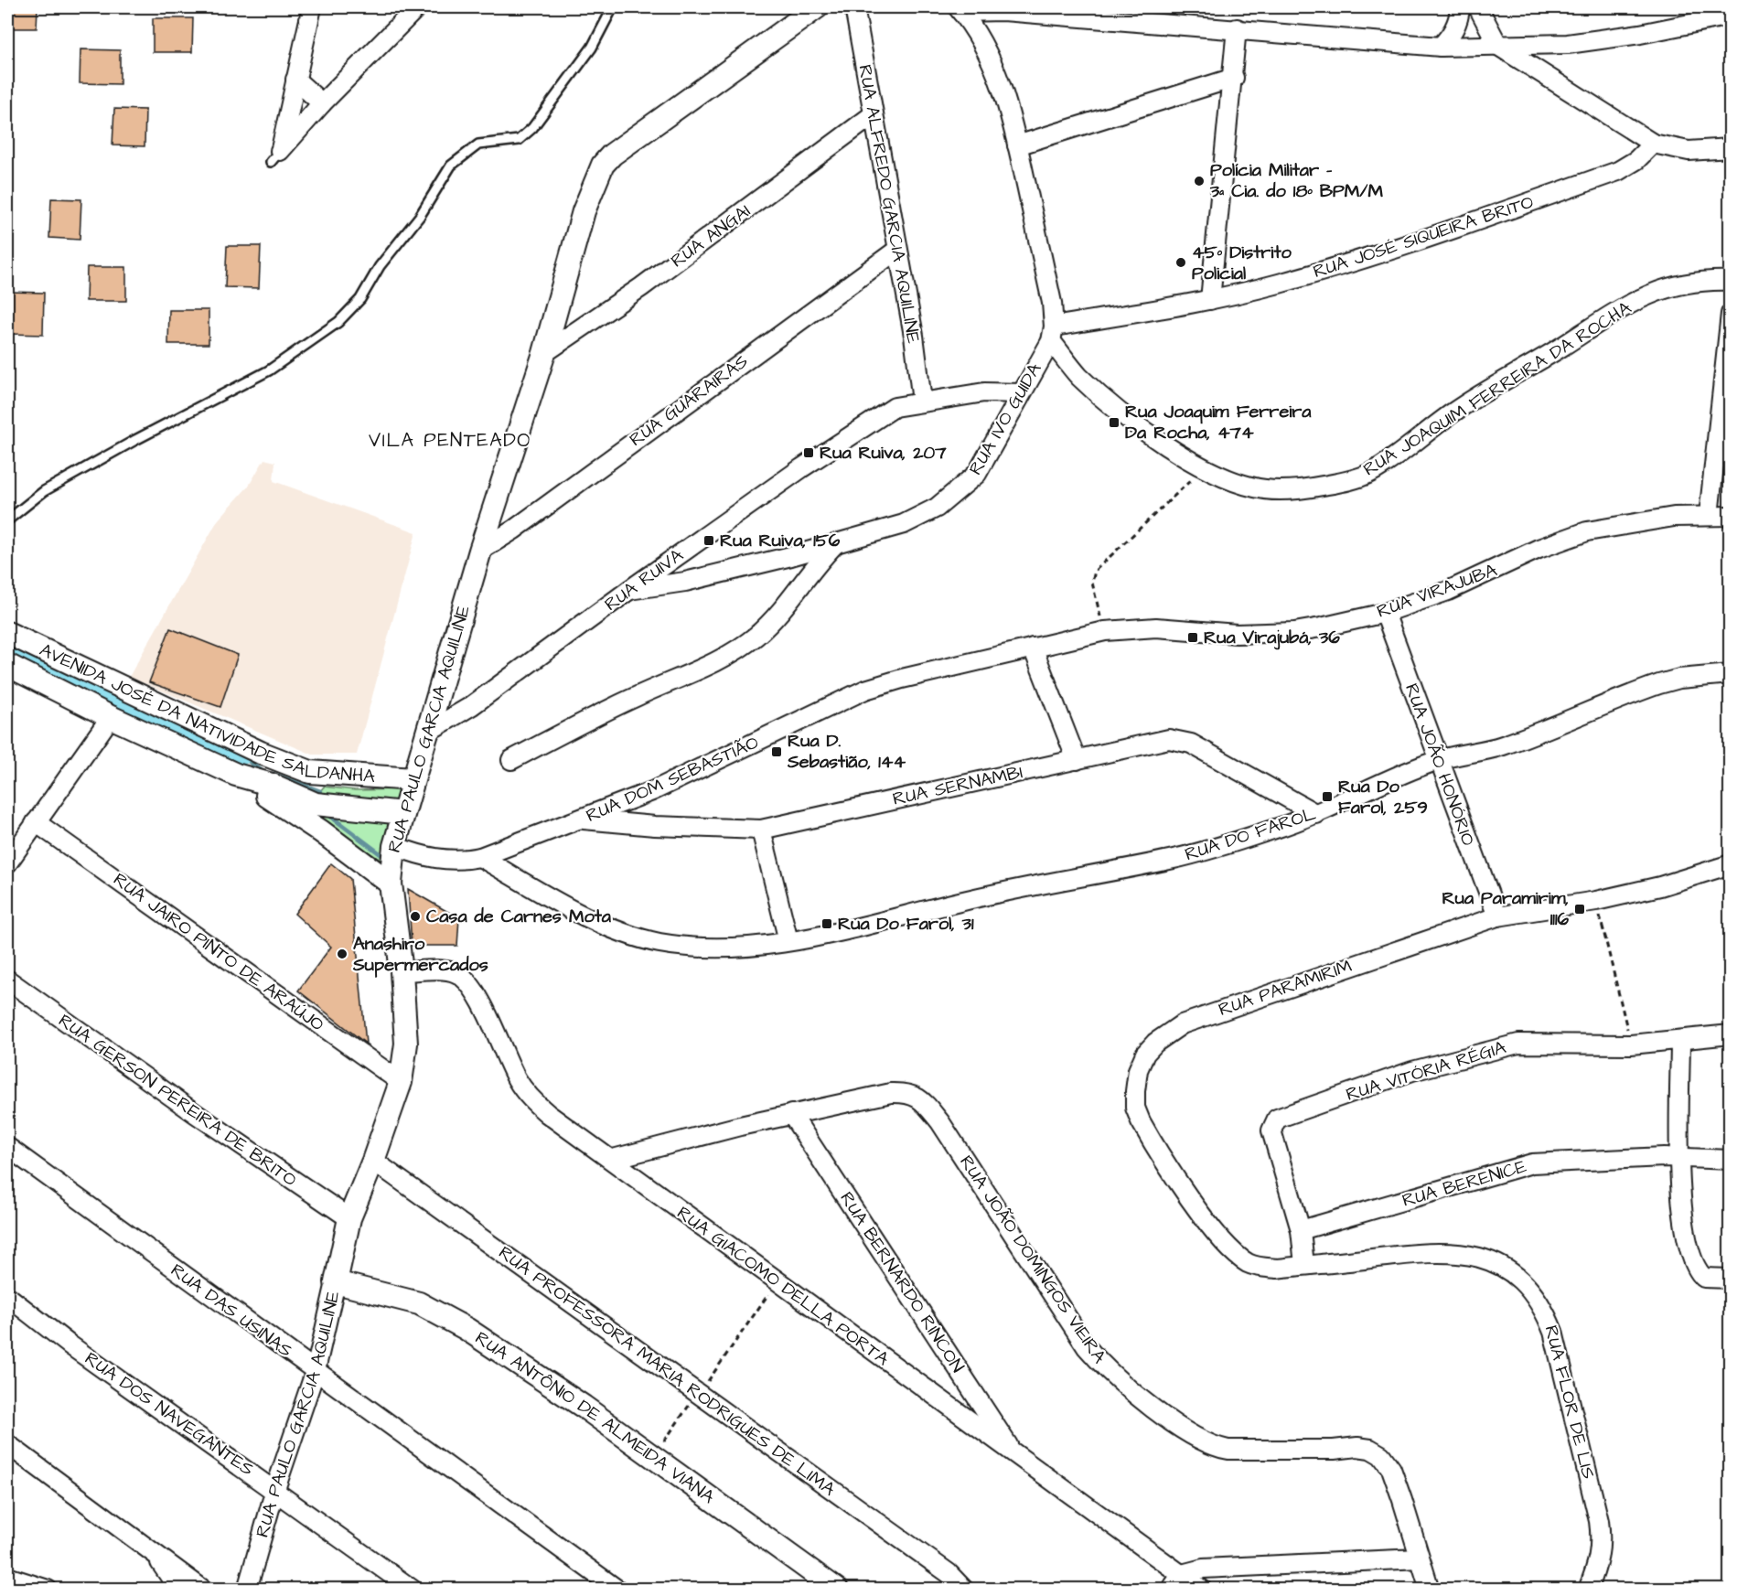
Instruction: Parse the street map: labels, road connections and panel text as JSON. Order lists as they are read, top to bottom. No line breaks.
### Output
{"streets":{"street":["RUA ALFREDO GARCIA AQUILINE","RUA ANGAI","RUA JOSÉ SIQUEIRA BRITO","RUA JOAQUIM FERREIRA DA ROCHA","RUA GUARAIRAS","RUA IVO GUIDA","RUA RUIVA","RUA VIRAJUBA","AVENIDA JOSÉ DA NATIVIDADE SALDANHA","RUA PAULO GARCIA AQUILINE","RUA JOÃO HONÓRIO","RUA DOM SEBASTIÃO","RUA SERNAMBI","RUA DO FAROL","RUA JAIRO PINTO DE ARAÚJO","RUA PARAMIRIM","RUA VITÓRIA RÉGIA","RUA GERSON PEREIRA DE BRITO","RUA BERENICE","RUA JOÃO DOMINGOS VIEIRA","RUA BERNARDO RINCON","RUA GIACOMO DELLA PORTA","RUA DAS USINAS","RUA PROFESSORA MARIA RODRIGUES DE LIMA","RUA FLOR DE LIS","RUA DOS NAVEGANTES","RUA ANTÔNIO DE ALMEIDA VIANA"]},"crossings":[["RUA ALFREDO GARCIA AQUILINE","RUA ANGAI"],["RUA ALFREDO GARCIA AQUILINE","RUA GUARAIRAS"],["RUA ALFREDO GARCIA AQUILINE","RUA RUIVA"],["RUA ANGAI","RUA PAULO GARCIA AQUILINE"],["RUA JOSÉ SIQUEIRA BRITO","RUA JOAQUIM FERREIRA DA ROCHA"],["RUA JOSÉ SIQUEIRA BRITO","RUA IVO GUIDA"],["RUA JOAQUIM FERREIRA DA ROCHA","RUA IVO GUIDA"],["RUA GUARAIRAS","RUA PAULO GARCIA AQUILINE"],["RUA IVO GUIDA","RUA RUIVA"],["RUA RUIVA","RUA PAULO GARCIA AQUILINE"],["RUA VIRAJUBA","RUA JOÃO HONÓRIO"],["RUA VIRAJUBA","RUA DOM SEBASTIÃO"],["AVENIDA JOSÉ DA NATIVIDADE SALDANHA","RUA PAULO GARCIA AQUILINE"],["RUA PAULO GARCIA AQUILINE","RUA DOM SEBASTIÃO"],["RUA PAULO GARCIA AQUILINE","RUA JAIRO PINTO DE ARAÚJO"],["RUA PAULO GARCIA AQUILINE","RUA GERSON PEREIRA DE BRITO"],["RUA PAULO GARCIA AQUILINE","RUA GIACOMO DELLA PORTA"],["RUA PAULO GARCIA AQUILINE","RUA DAS USINAS"],["RUA PAULO GARCIA AQUILINE","RUA PROFESSORA MARIA RODRIGUES DE LIMA"],["RUA PAULO GARCIA AQUILINE","RUA DOS NAVEGANTES"],["RUA PAULO GARCIA AQUILINE","RUA ANTÔNIO DE ALMEIDA VIANA"],["RUA JOÃO HONÓRIO","RUA DO FAROL"],["RUA JOÃO HONÓRIO","RUA PARAMIRIM"],["RUA DOM SEBASTIÃO","RUA SERNAMBI"],["RUA DOM SEBASTIÃO","RUA DO FAROL"],["RUA SERNAMBI","RUA DO FAROL"],["RUA PARAMIRIM","RUA VITÓRIA RÉGIA"],["RUA PARAMIRIM","RUA FLOR DE LIS"],["RUA VITÓRIA RÉGIA","RUA BERENICE"],["RUA VITÓRIA RÉGIA","RUA FLOR DE LIS"],["RUA JOÃO DOMINGOS VIEIRA","RUA BERNARDO RINCON"],["RUA JOÃO DOMINGOS VIEIRA","RUA GIACOMO DELLA PORTA"],["RUA BERNARDO RINCON","RUA GIACOMO DELLA PORTA"]],"districts":["VILA PENTEADO"],"places":{"other":["Polícia Militar - 3ª Cia. do 18º BPM/M","45º Distrito Policial","Casa de Carnes Mota","Anashiro Supermercados"],"transit":["Rua Joaquim Ferreira Da Rocha, 474","Rua Ruiva, 207","Rua Ruiva, 156","Rua Virajubá, 36","Rua D. Sebastião, 144","Rua Do Farol, 259","Rua Paramirim, 1116","Rua Do Farol, 31"]}}
